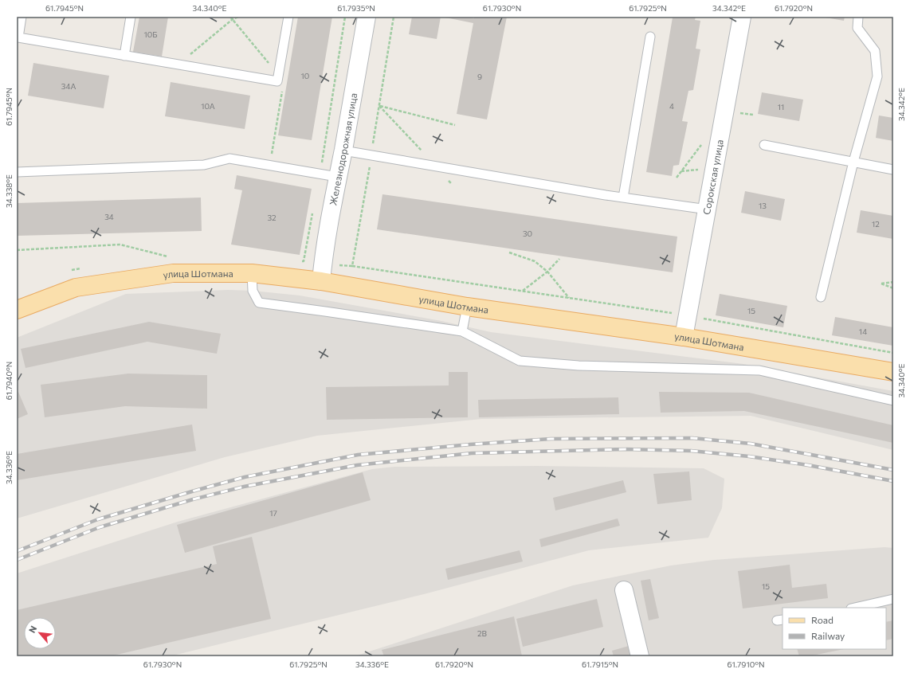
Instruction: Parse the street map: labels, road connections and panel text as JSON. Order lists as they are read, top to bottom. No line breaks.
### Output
{"streets":{"main road":["улица Шотмана"],"street":["Железнодорожная улица","Сорокская улица"]},"crossings":[["Железнодорожная улица","улица Шотмана"],["Сорокская улица","улица Шотмана"]],"house_numbers":["10Б","10","9","34А","10А","4","11","13","34","32","12","30","15","14","17","15","2В"],"legend":["Road","Railway"],"north":"top left","coordinates":["61.7945°N","34.340°E","61.7935°N","61.7930°N","61.7925°N","34.342°E","61.7920°N","34.338°E","61.7940°N","34.336°E","61.7915°N","61.7910°N"]}
